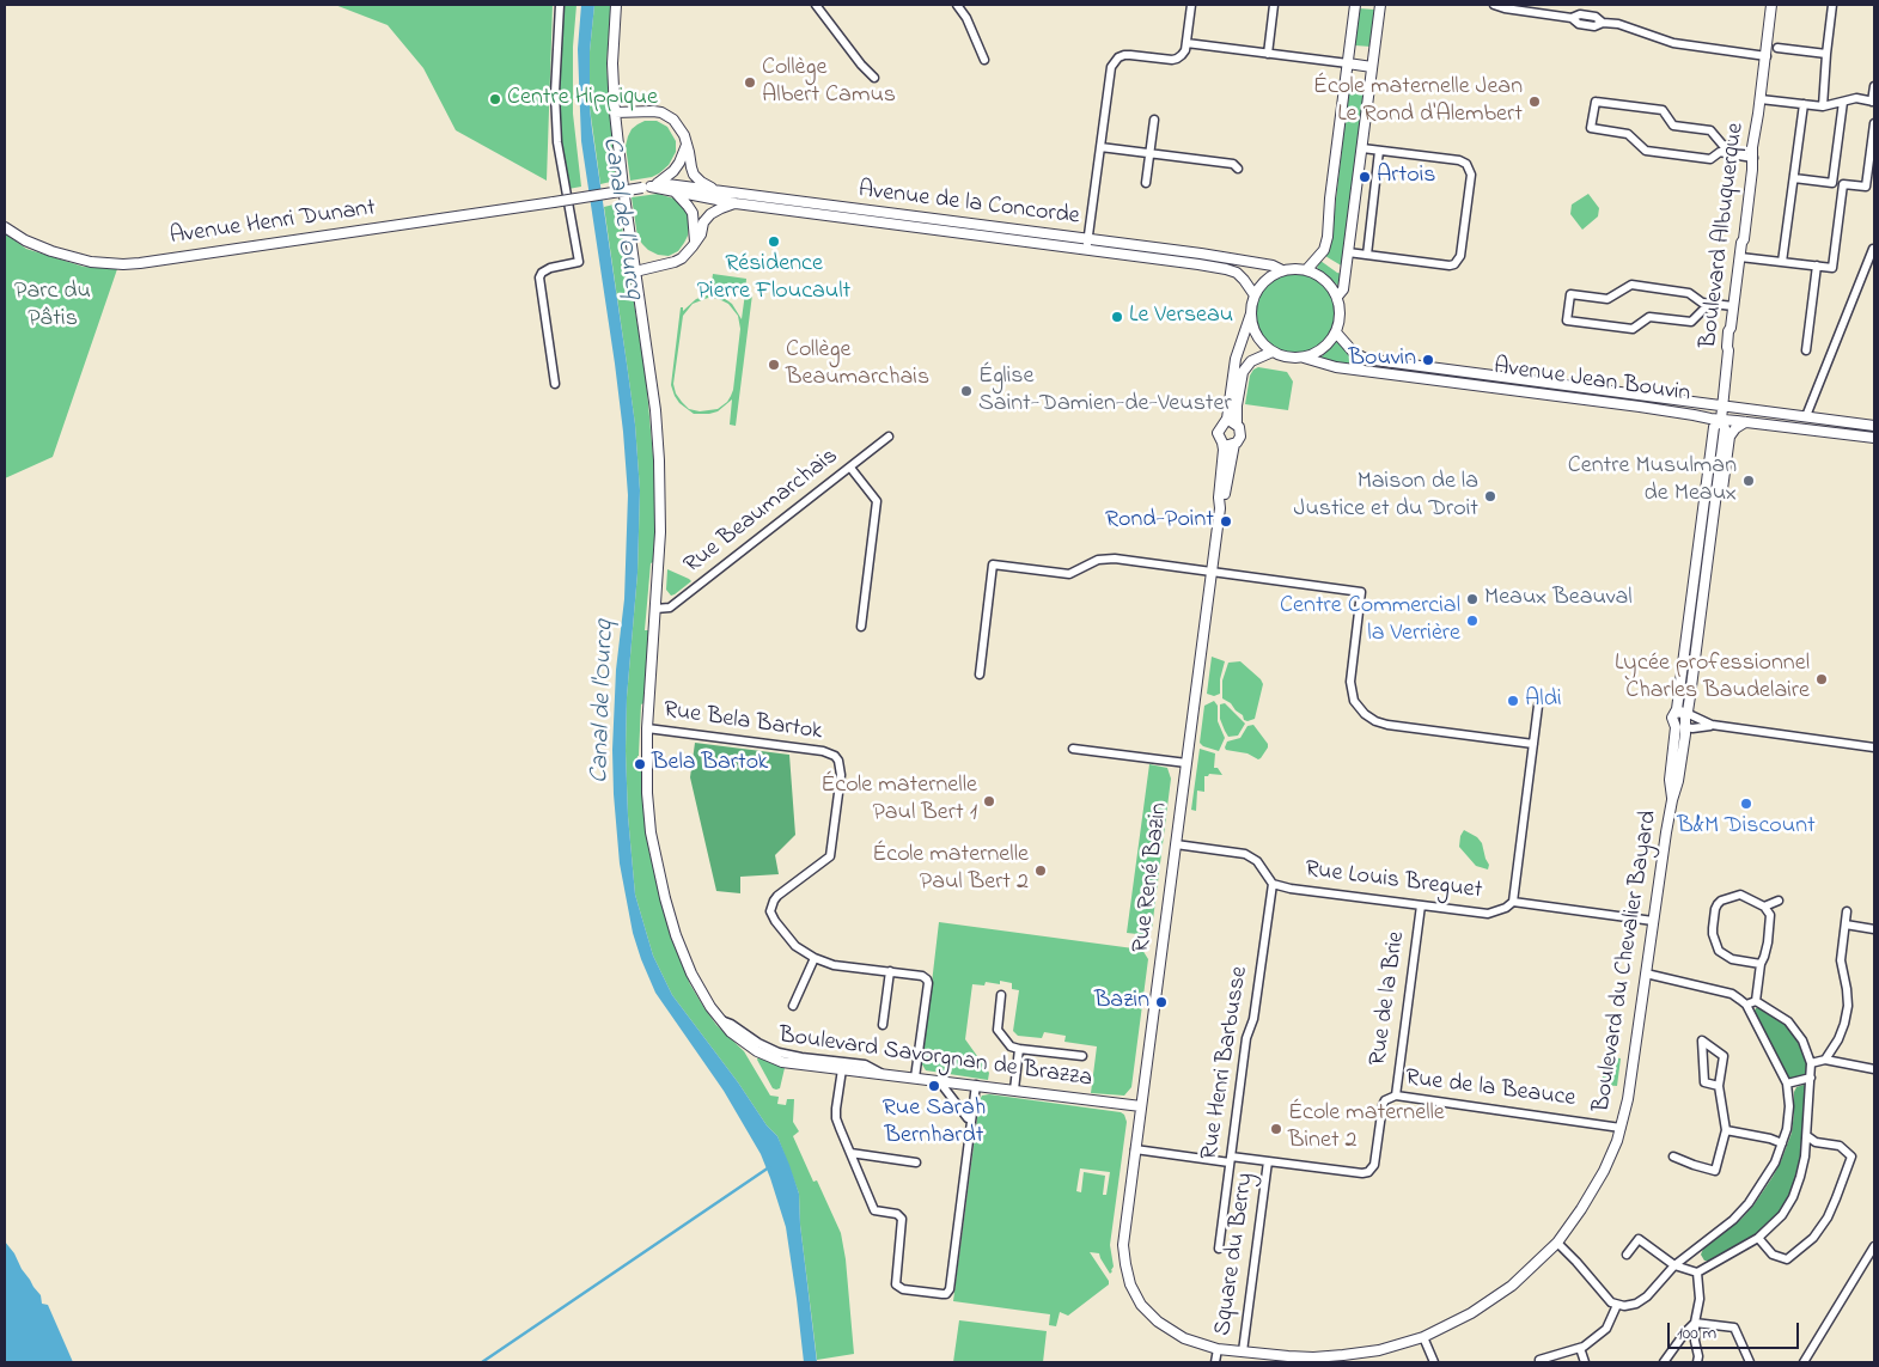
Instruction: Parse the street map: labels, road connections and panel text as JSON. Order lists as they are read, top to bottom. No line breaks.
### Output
{"streets":{"street":["Avenue de la Concorde","Avenue Henri Dunant","Boulevard Albuquerque","Avenue Jean Bouvin","Rue Beaumarchais","Rue Bela Bartok","Rue René Bazin","Rue Louis Breguet","Boulevard du Chevalier Bayard","Rue de la Brie","Boulevard Savorgnan de Brazza","Rue Henri Barbusse","Rue de la Beauce","Square du Berry"]},"crossings":[["Avenue de la Concorde","Avenue Henri Dunant"],["Avenue de la Concorde","Avenue Jean Bouvin"],["Boulevard Albuquerque","Avenue Jean Bouvin"],["Rue Beaumarchais","Boulevard Savorgnan de Brazza"],["Rue Bela Bartok","Boulevard Savorgnan de Brazza"],["Rue René Bazin","Rue Louis Breguet"],["Rue René Bazin","Boulevard du Chevalier Bayard"],["Rue René Bazin","Boulevard Savorgnan de Brazza"],["Rue Louis Breguet","Boulevard du Chevalier Bayard"],["Rue Louis Breguet","Rue de la Brie"],["Rue Louis Breguet","Rue Henri Barbusse"],["Boulevard du Chevalier Bayard","Rue de la Beauce"],["Boulevard du Chevalier Bayard","Square du Berry"],["Rue de la Brie","Rue de la Beauce"],["Rue de la Beauce","Square du Berry"]],"water":["Canal de l'Ourcq"],"parks":["Parc du Pâtis"],"places":["Collège Albert Camus","Centre Hippique","École maternelle Jean Le Rond d'Alembert","Artois","Résidence Pierre Floucault","Le Verseau","Bouvin","Collège Beaumarchais","Église Saint-Damien-de-Veuster","Centre Musulman de Meaux","Maison de la Justice et du Droit","Rond-Point","Meaux Beauval","Centre Commercial la Verrière","Lycée professionnel Charles Baudelaire","Aldi","Bela Bartok","École maternelle Paul Bert 1","B&M Discount","École maternelle Paul Bert 2","Bazin","Rue Sarah Bernhardt","École maternelle Binet 2"],"scale_bar":"100 m"}
